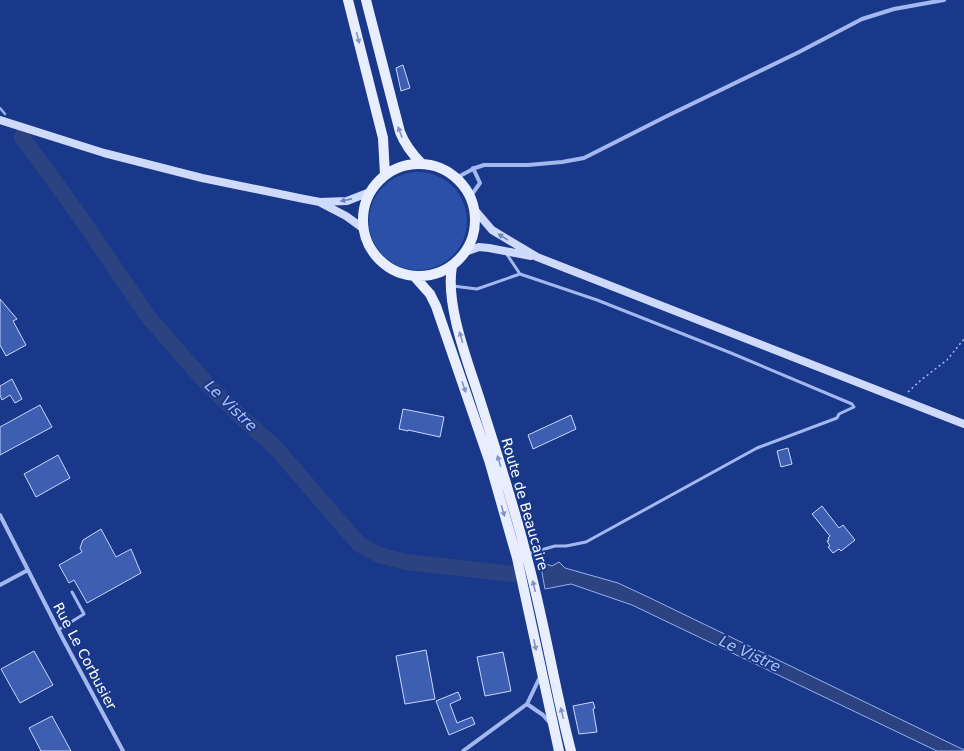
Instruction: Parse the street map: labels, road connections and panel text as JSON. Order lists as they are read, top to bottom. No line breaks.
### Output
{"streets":{"main road":["Route de Beaucaire"],"street":["Rue Le Corbusier"]},"water":["Le Vistre"]}
